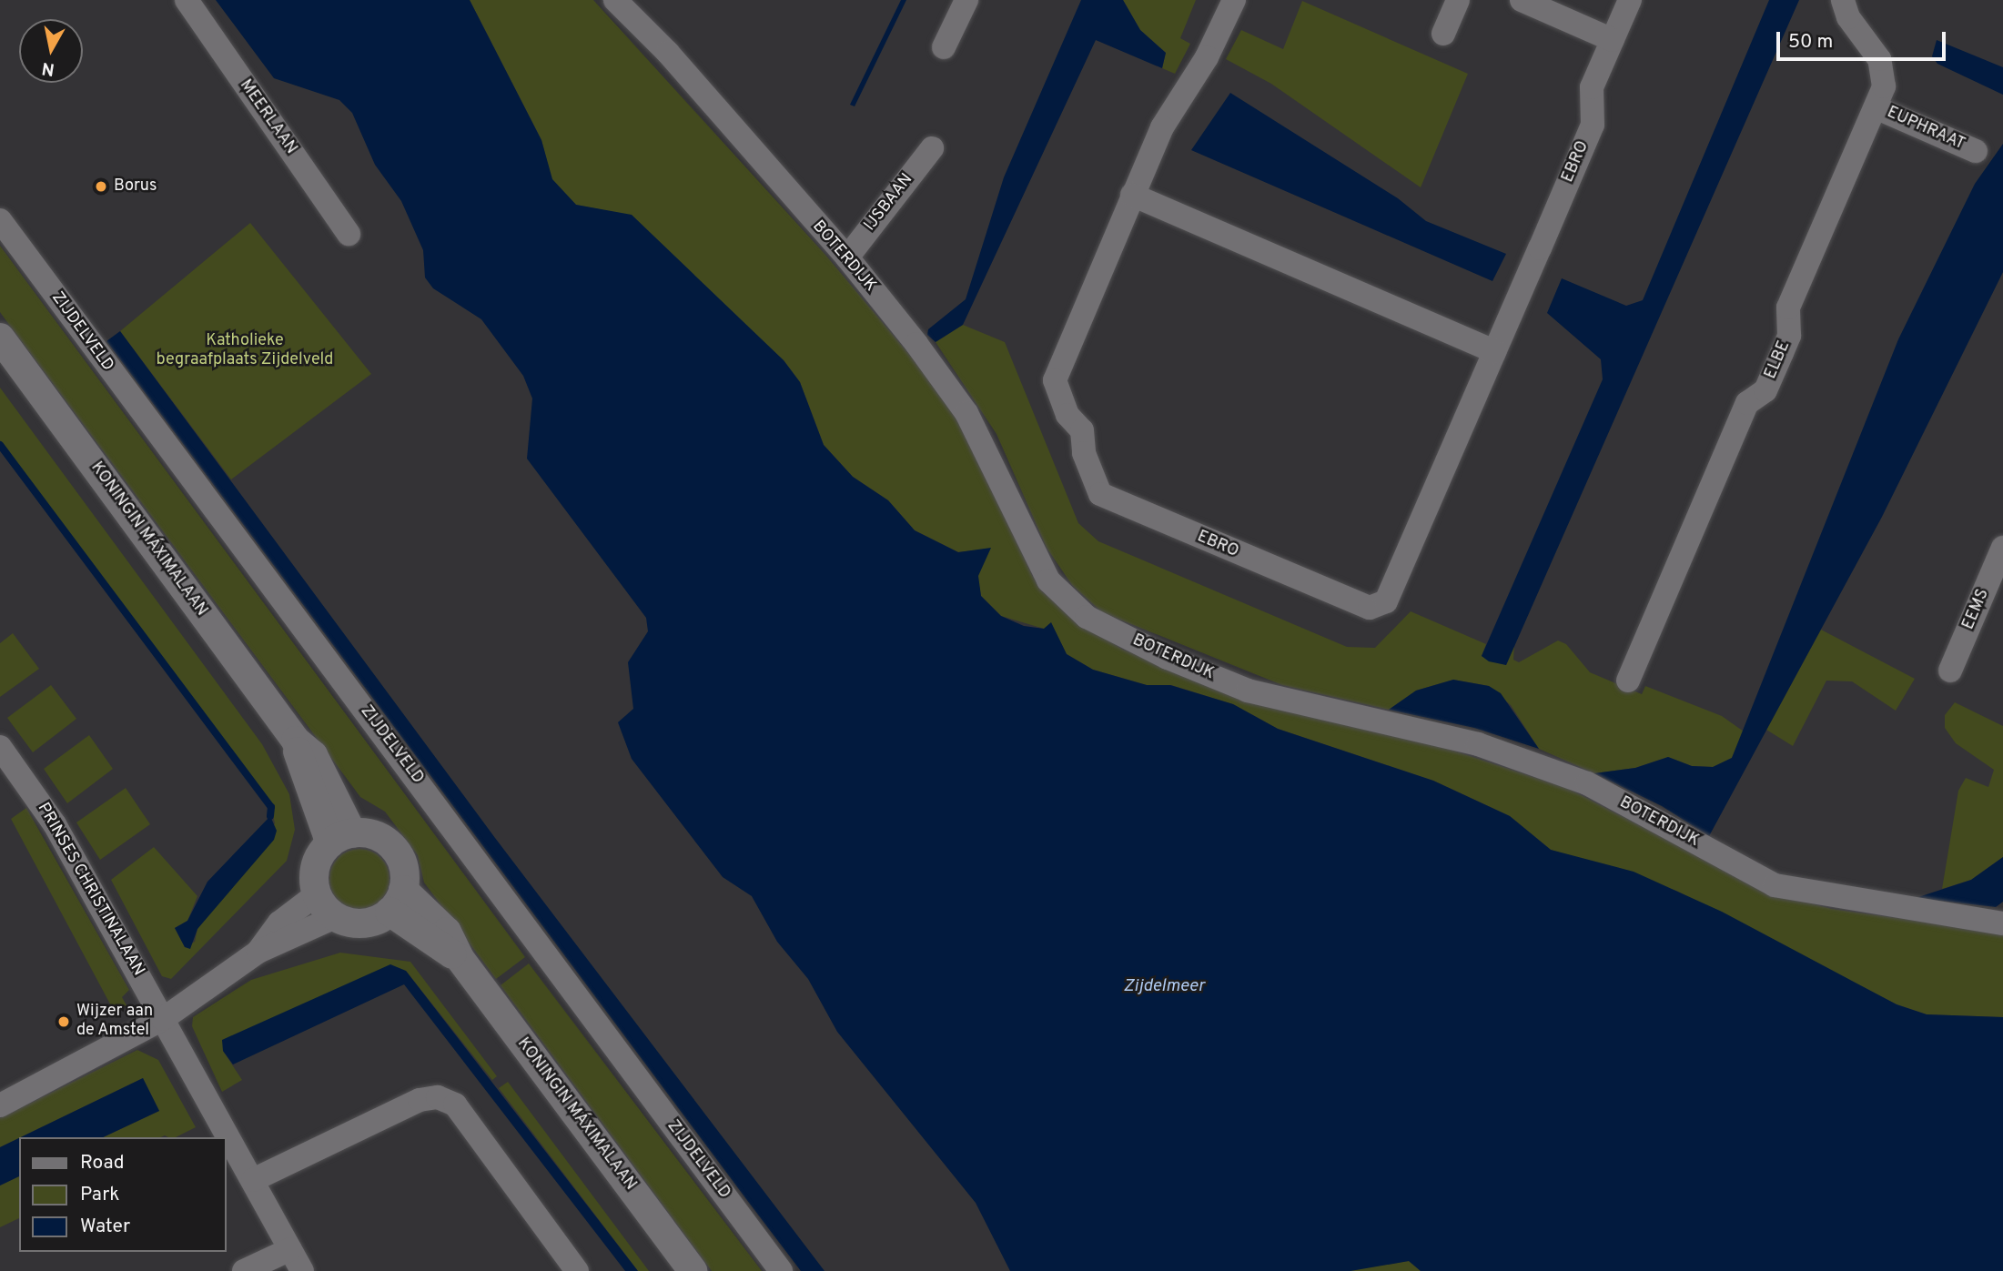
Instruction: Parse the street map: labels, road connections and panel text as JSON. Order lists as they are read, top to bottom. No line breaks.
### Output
{"streets":{"street":["MEERLAAN","EUPHRAAT","EBRO","IJSBAAN","BOTERDIJK","ZIJDELVELD","ELBE","KONINGIN MÁXIMALAAN","EEMS","PRINSES CHRISTINALAAN"]},"crossings":[["EUPHRAAT","ELBE"],["IJSBAAN","BOTERDIJK"]],"water":["Zijdelmeer"],"parks":["Katholieke begraafplaats Zijdelveld"],"places":["Borus","Wijzer aan de Amstel"],"legend":["Road","Park","Water"],"scale_bar":"50 m","north":"bottom"}
